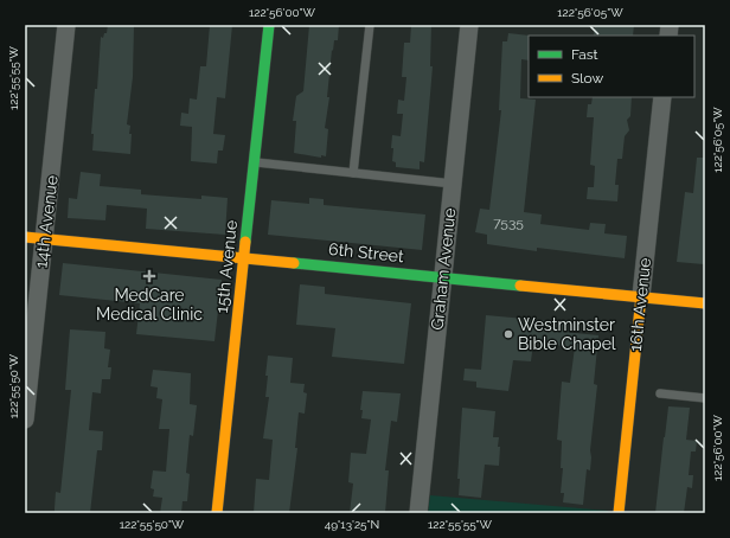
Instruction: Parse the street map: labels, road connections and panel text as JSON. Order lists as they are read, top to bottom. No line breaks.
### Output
{"streets":{"street":["14th Avenue","6th Street","15th Avenue","Graham Avenue","16th Avenue"]},"crossings":[["14th Avenue","6th Street"],["6th Street","15th Avenue"],["6th Street","Graham Avenue"],["6th Street","16th Avenue"]],"places":{"health":["MedCare Medical Clinic"],"other":["Westminster Bible Chapel"]},"house_numbers":["7535"],"legend":["Fast","Slow"],"coordinates":["122°56'00\"W","122°56'05\"W","122°55'55\"W","122°55'50\"W","49°13'25\"N"]}
